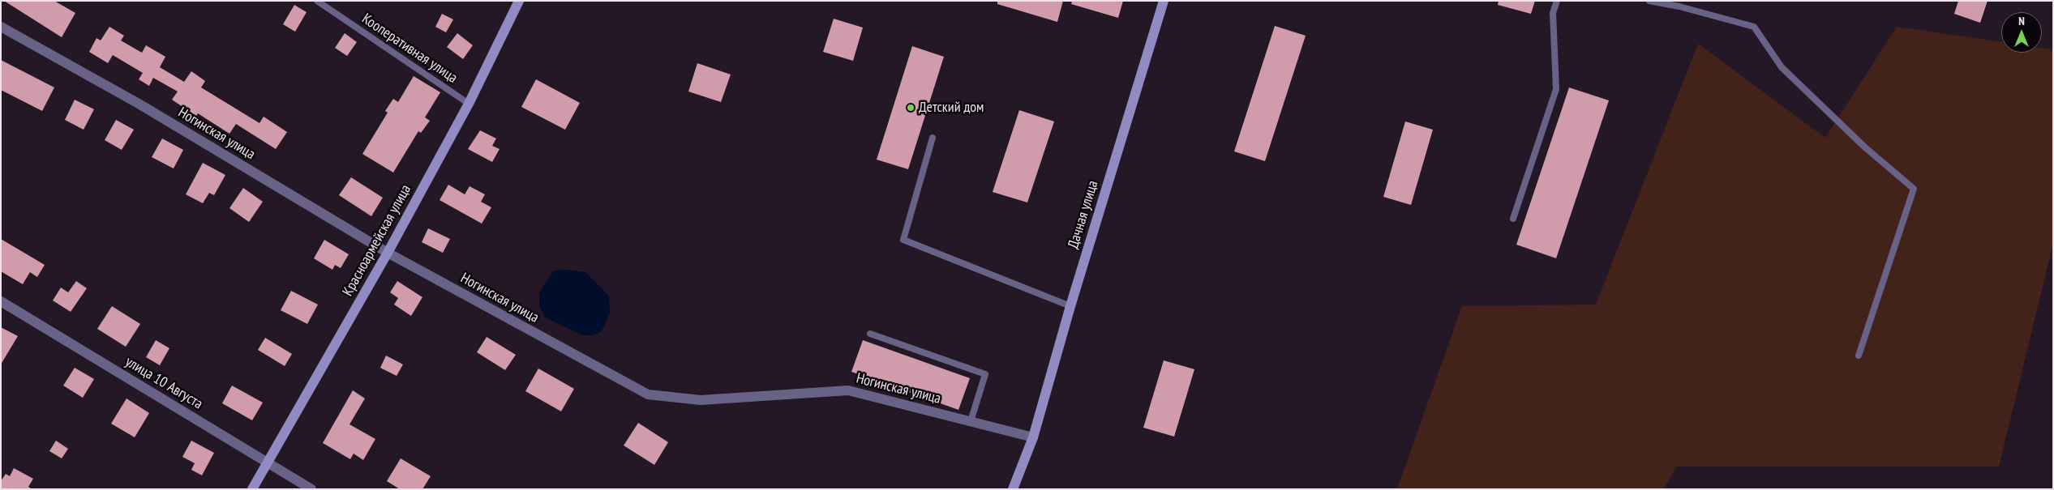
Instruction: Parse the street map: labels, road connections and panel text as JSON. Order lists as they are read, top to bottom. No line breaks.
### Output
{"streets":{"main road":["Дачная улица","Красноармейская улица"],"street":["Ногинская улица","улица 10 Августа"],"lane":["Кооперативная улица"]},"crossings":[["Кооперативная улица","Красноармейская улица"],["Ногинская улица","Дачная улица"],["Ногинская улица","Красноармейская улица"],["Красноармейская улица","улица 10 Августа"]],"places":["Детский дом"],"north":"top"}
